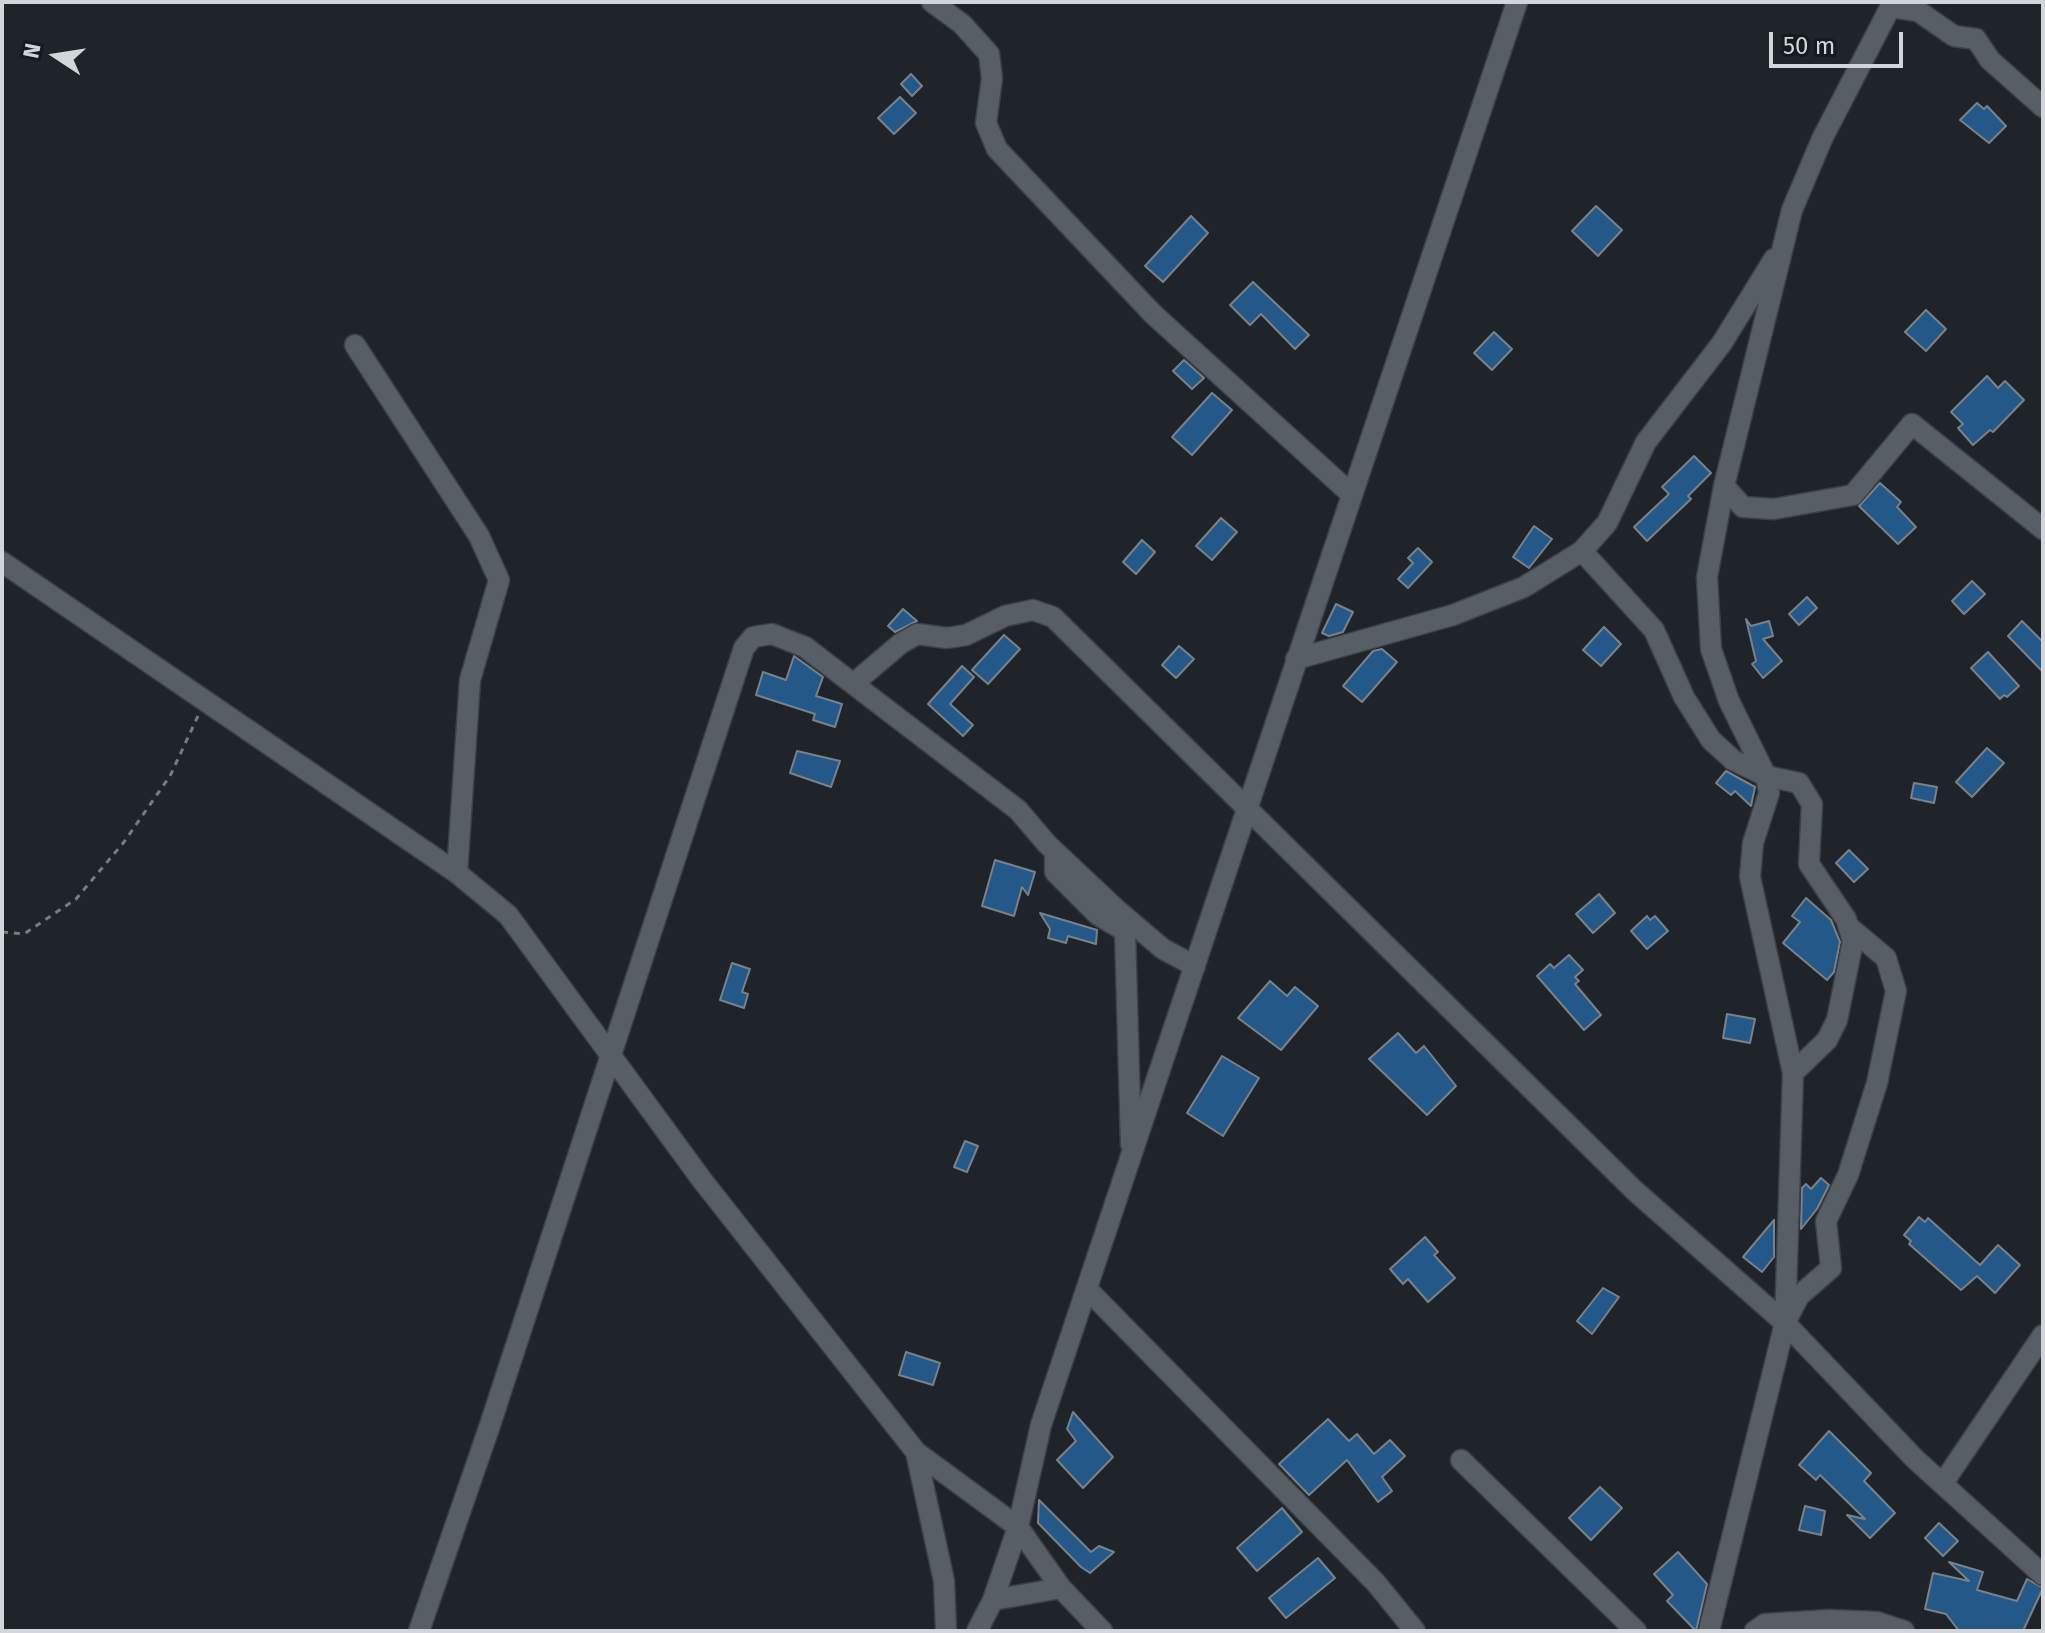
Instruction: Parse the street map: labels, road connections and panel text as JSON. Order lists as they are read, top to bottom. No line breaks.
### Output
{"scale_bar":"50 m","north":"left"}
